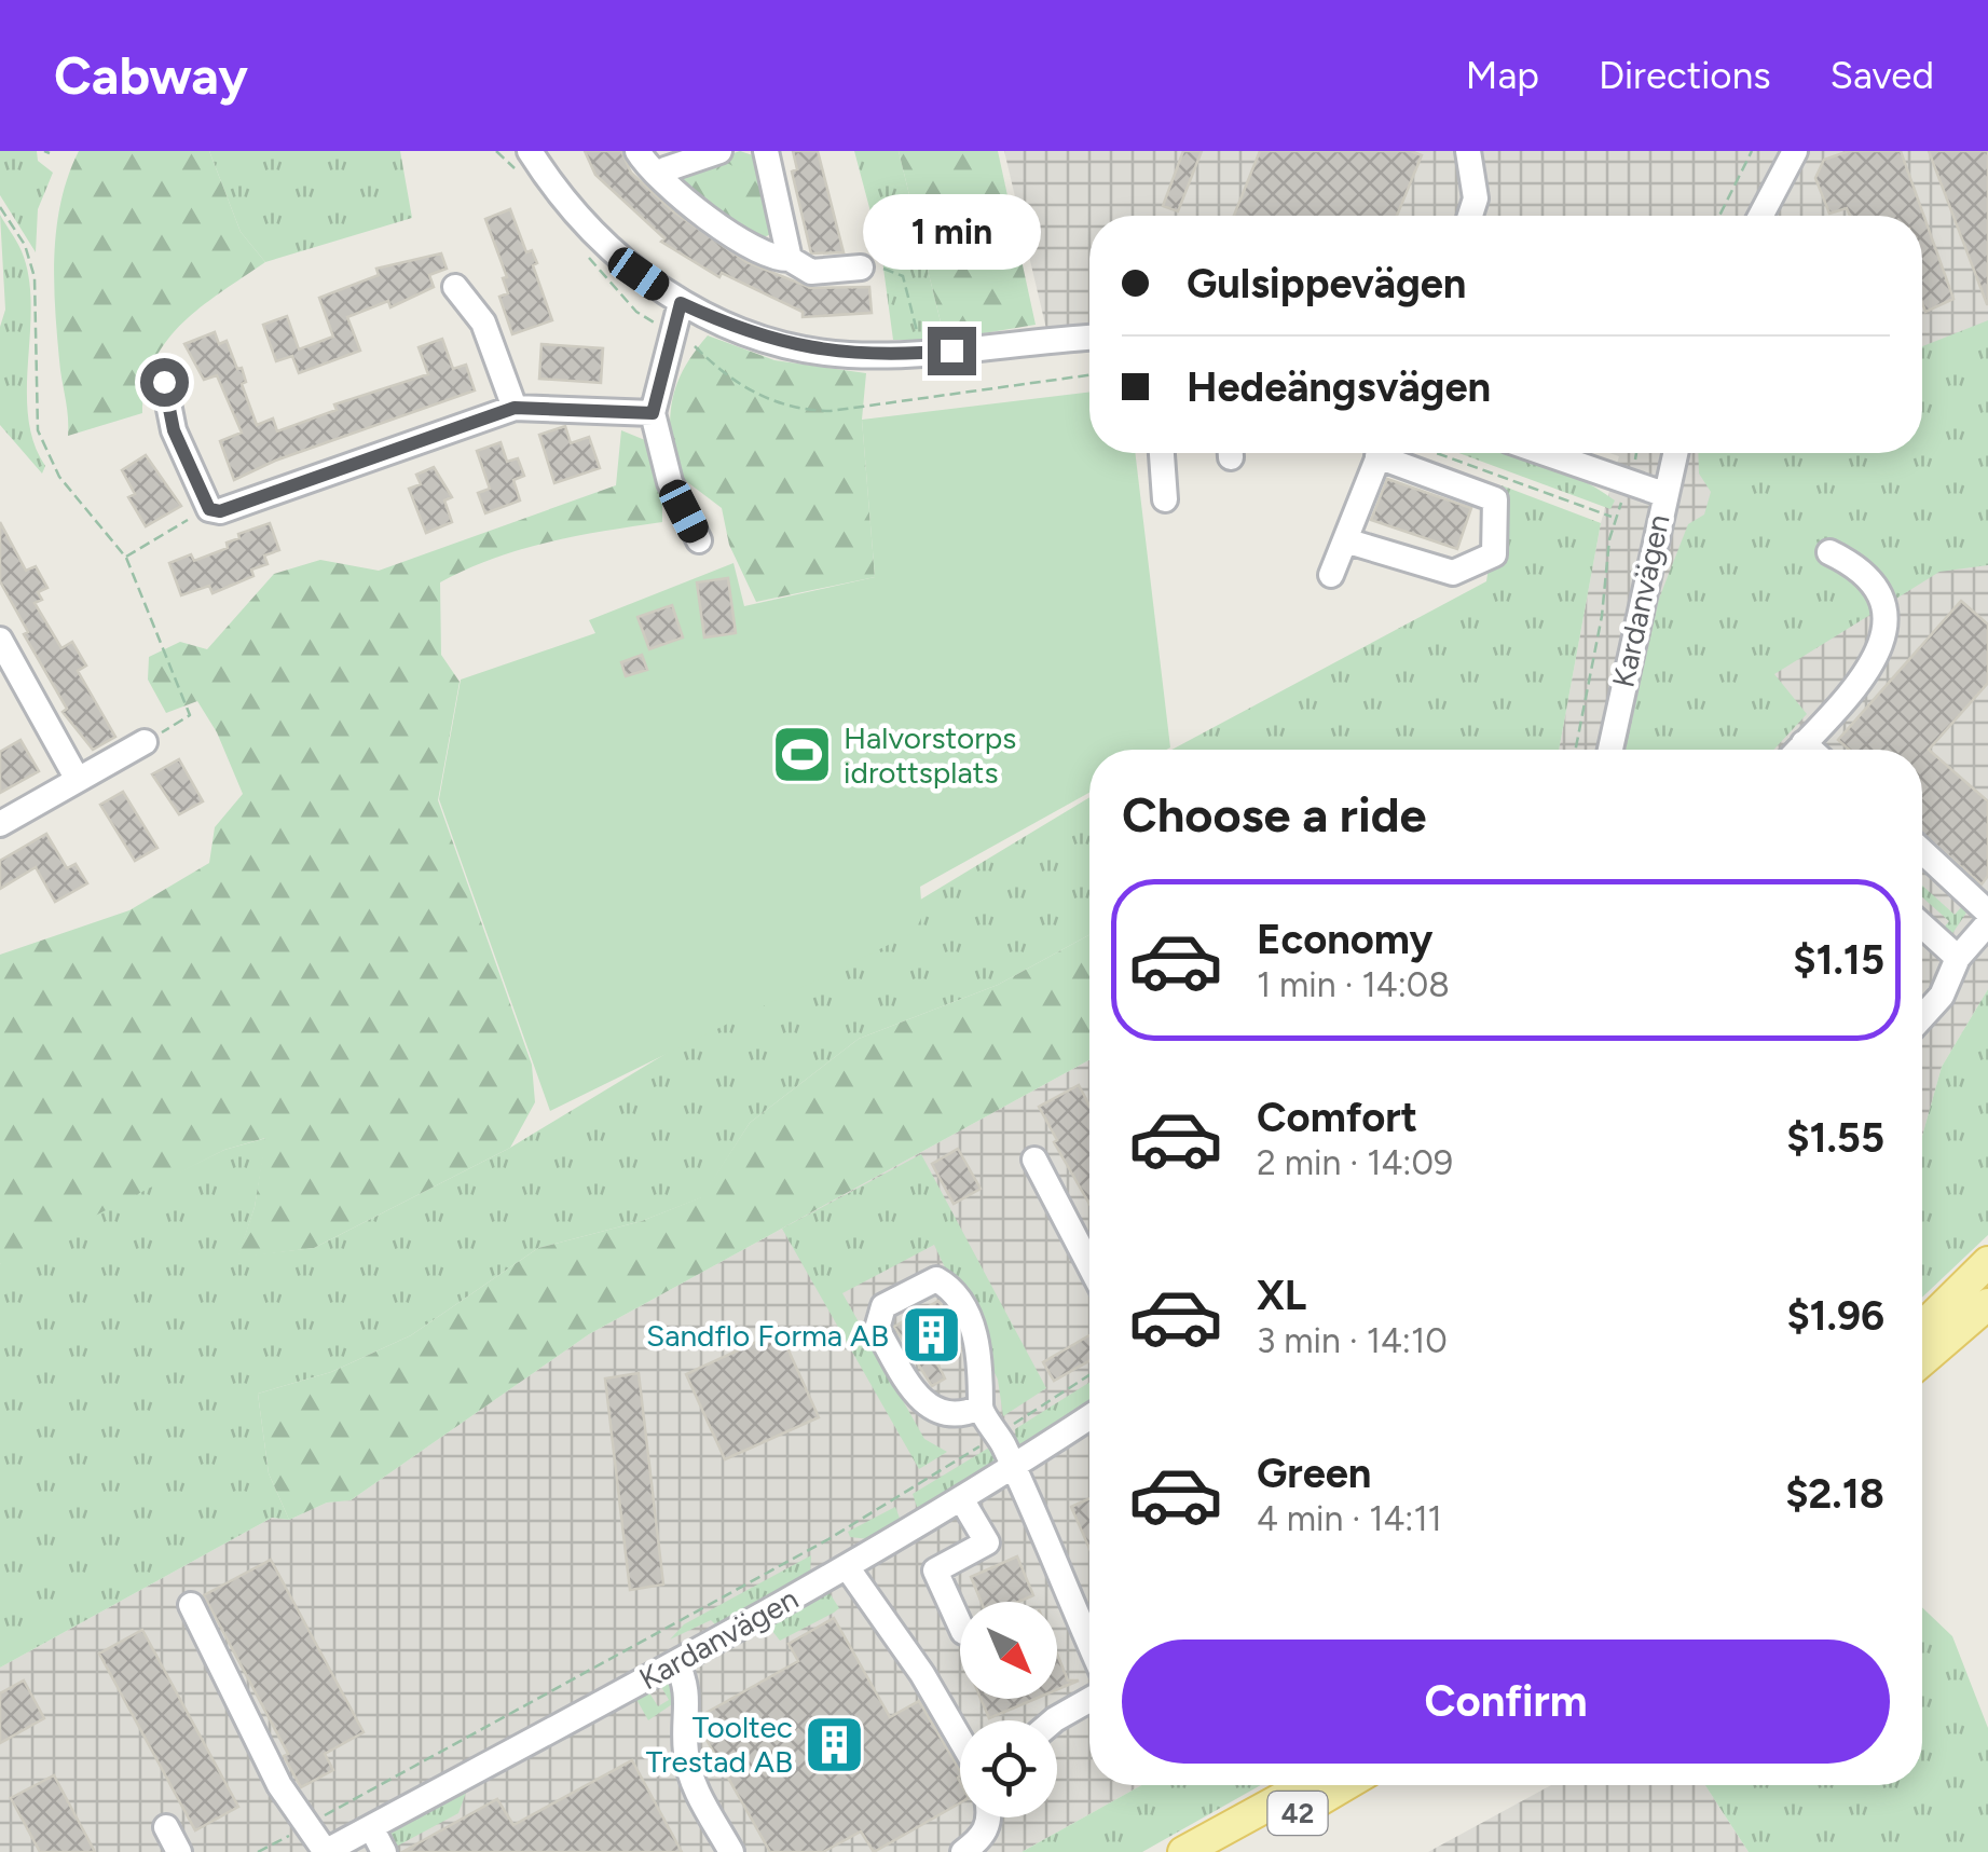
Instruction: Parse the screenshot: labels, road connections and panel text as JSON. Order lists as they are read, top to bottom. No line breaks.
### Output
{"streets":{"main road":["42"],"street":["Kardanvägen"]},"places":{"sports":["Halvorstorps idrottsplats"],"building":["Sandflo Forma AB","Tooltec Trestad AB"]},"north":"bottom right","page":{"header":"Cabway","nav":["Map","Directions","Saved"],"bubble":"1 min","banner":["Gulsippevägen","Hedeängsvägen"],"heading":"Choose a ride","list":[{"name":"Economy","note":"1 min · 14:08","value":"$1.15"},{"name":"Comfort","note":"2 min · 14:09","value":"$1.55"},{"name":"XL","note":"3 min · 14:10","value":"$1.96"},{"name":"Green","note":"4 min · 14:11","value":"$2.18"}],"buttons":"Confirm"}}
